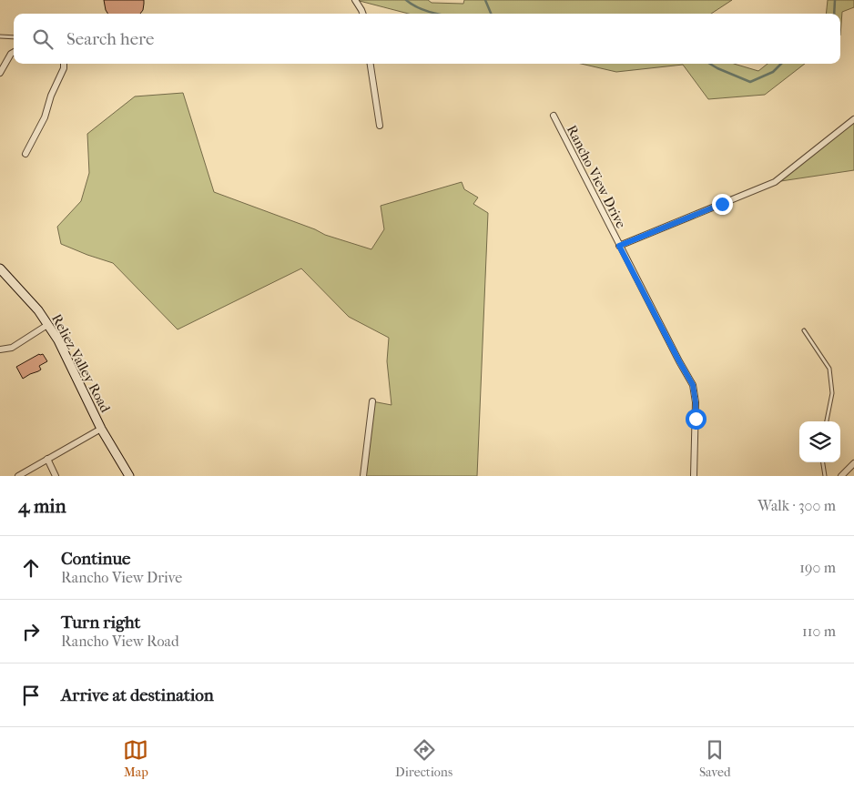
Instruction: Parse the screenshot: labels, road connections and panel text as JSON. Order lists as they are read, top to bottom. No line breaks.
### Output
{"streets":{"main road":["Reliez Valley Road"],"street":["Rancho View Drive"]},"page":{"search":"Search here","heading":["4 min","Walk · 300 m"],"list":[["Continue","Rancho View Drive","190 m"],["Turn right","Rancho View Road","110 m"],"Arrive at destination"],"nav":["Map","Directions","Saved"]}}
